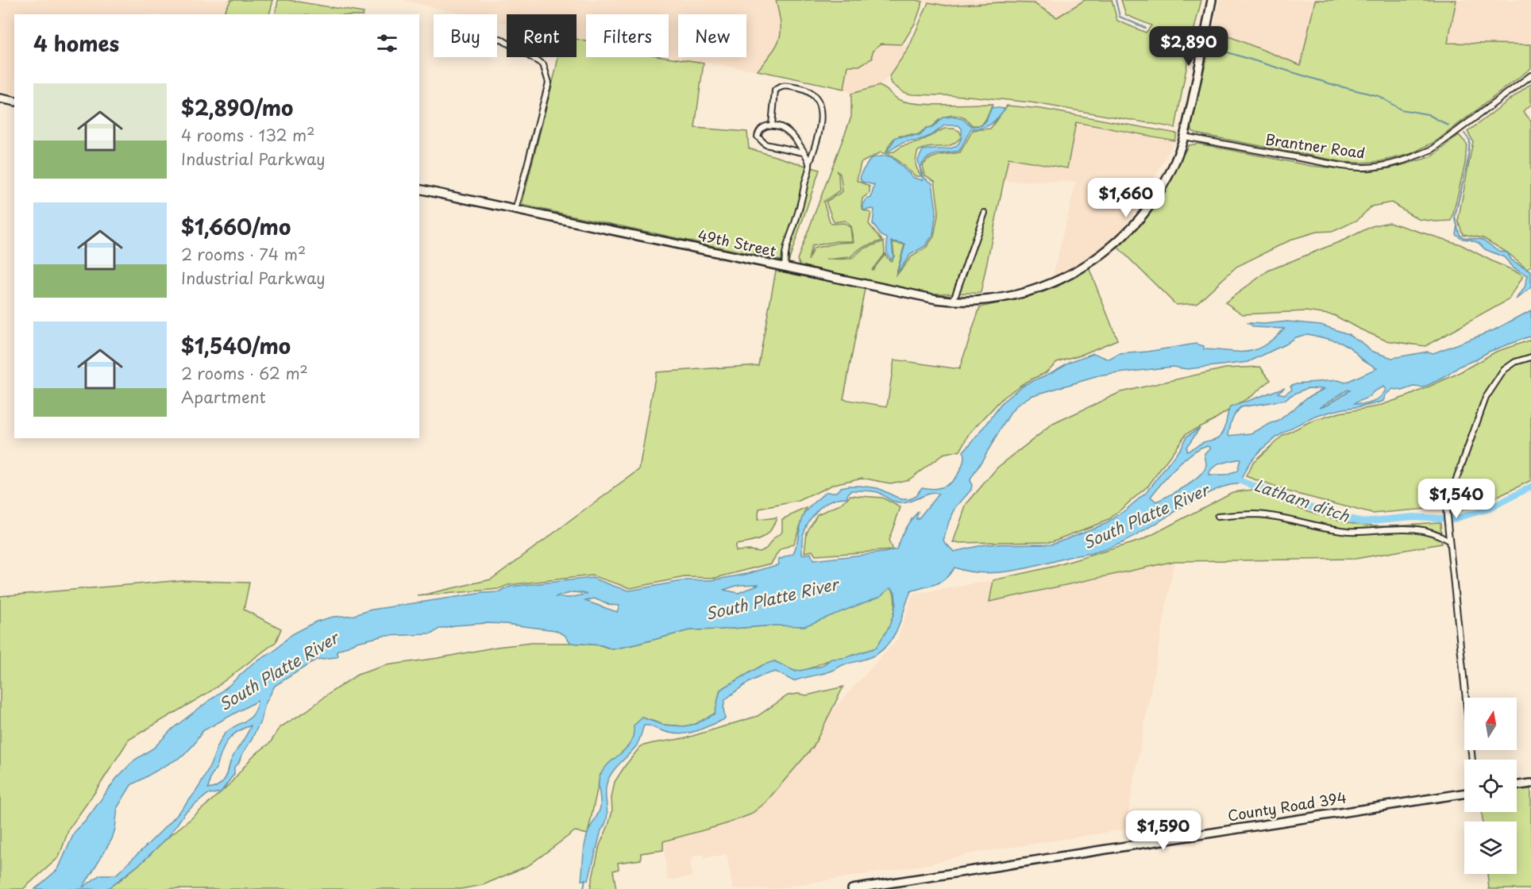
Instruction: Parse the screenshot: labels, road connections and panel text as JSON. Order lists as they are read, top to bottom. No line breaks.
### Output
{"streets":{"street":["Brantner Road","49th Street","County Road 394"]},"crossings":[["Brantner Road","49th Street"]],"water":["Latham ditch","South Platte River"],"north":"top","page":{"chip":["Buy","Rent","Filters","New"],"heading":"4 homes","price":["$2,890","$1,660","$1,540","$1,590"],"list":[{"name":"$2,890/mo","note":"4 rooms · 132 m² · Industrial Parkway"},{"name":"$1,660/mo","note":"2 rooms · 74 m² · Industrial Parkway"},{"name":"$1,540/mo","note":"2 rooms · 62 m² · Apartment"}]}}
